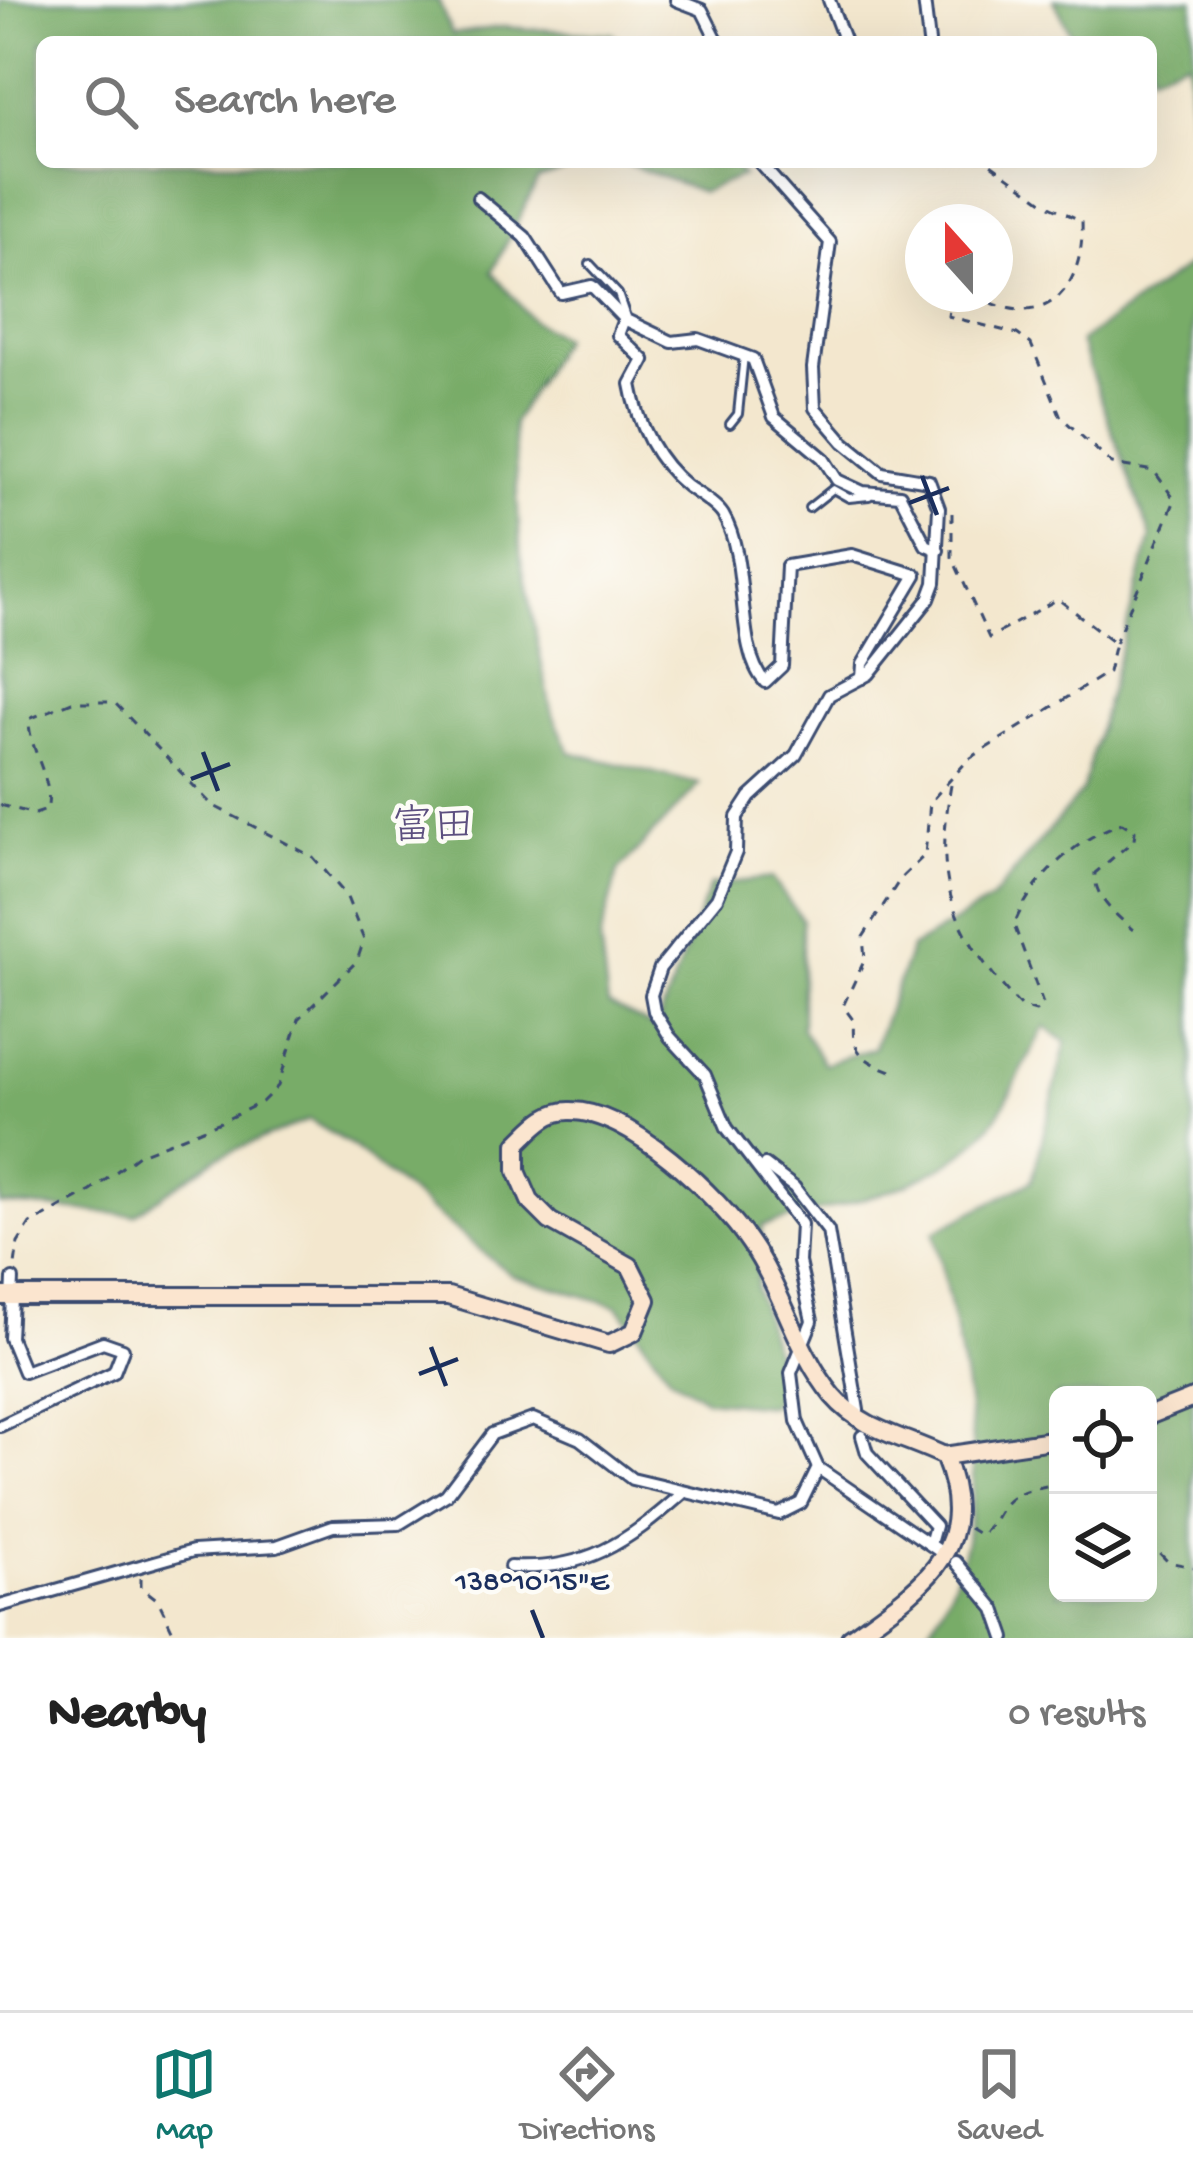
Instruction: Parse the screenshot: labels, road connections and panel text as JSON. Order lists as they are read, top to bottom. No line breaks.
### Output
{"districts":["富田"],"north":"top","page":{"search":"Search here","heading":["Nearby","0 results"],"nav":["Map","Directions","Saved"]},"coordinates":["138°10'15\"E"]}
